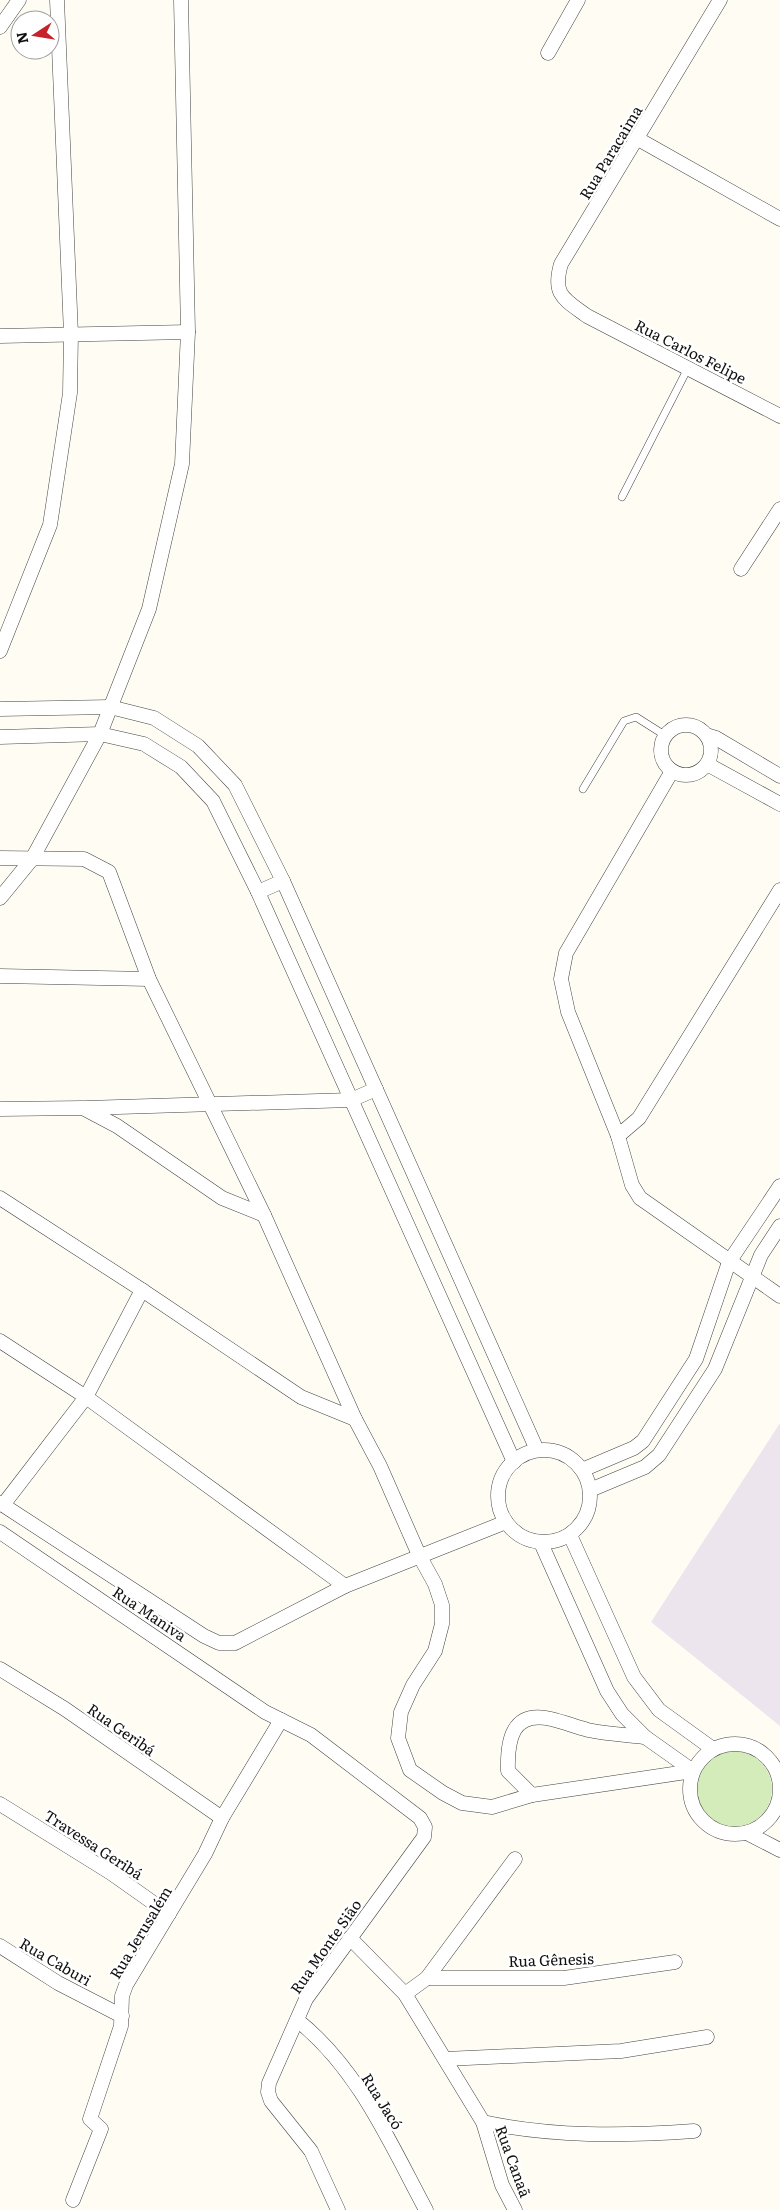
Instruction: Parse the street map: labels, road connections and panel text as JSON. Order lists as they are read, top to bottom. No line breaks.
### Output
{"streets":{"street":["Rua Paracaima","Rua Carlos Felipe","Rua Maniva","Rua Geribá","Travessa Geribá","Rua Jerusalém","Rua Monte Sião","Rua Gênesis","Rua Caburi","Rua Jacó","Rua Canaã"]},"crossings":[["Rua Paracaima","Rua Carlos Felipe"],["Rua Maniva","Rua Jerusalém"],["Rua Maniva","Rua Monte Sião"],["Rua Geribá","Rua Jerusalém"],["Travessa Geribá","Rua Jerusalém"],["Rua Jerusalém","Rua Caburi"],["Rua Monte Sião","Rua Jacó"],["Rua Monte Sião","Rua Canaã"]],"north":"left"}
